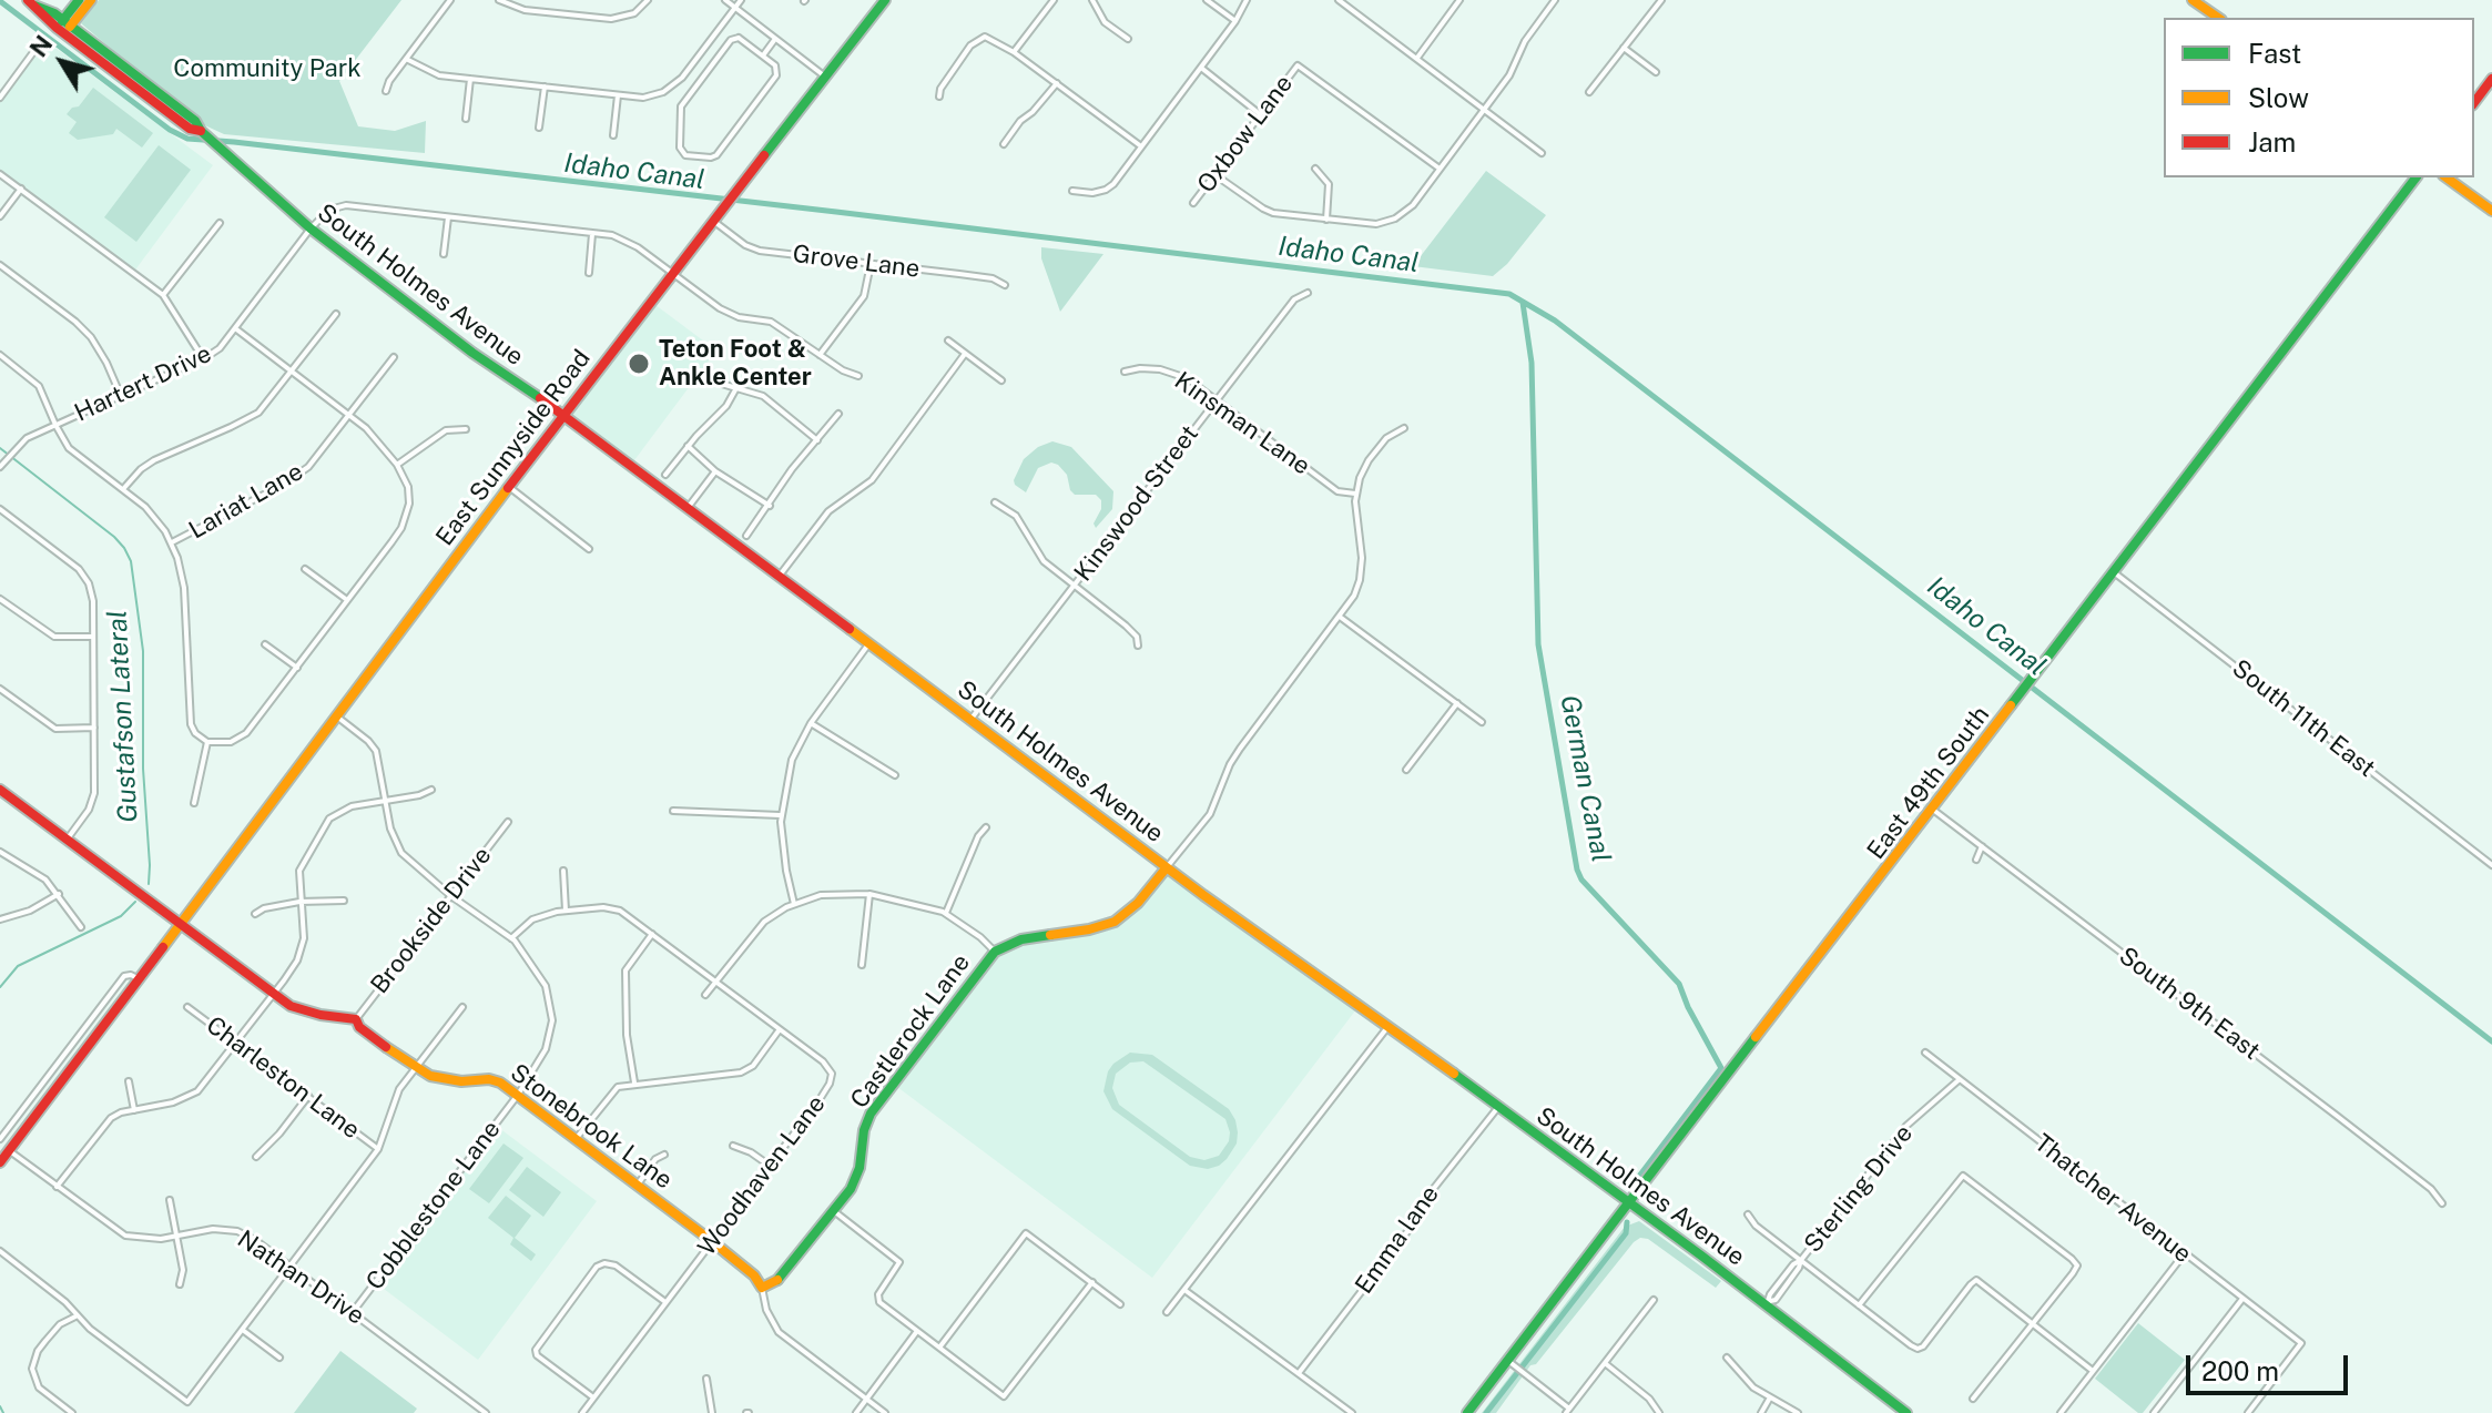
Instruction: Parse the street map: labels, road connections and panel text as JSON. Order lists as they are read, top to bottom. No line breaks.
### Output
{"streets":{"street":["Oxbow Lane","Grove Lane","South Holmes Avenue","Hartert Drive","Kinsman Lane","East Sunnyside Road","Lariat Lane","Kinswood Street","South 11th East","East 49th South","Brookside Drive","South 9th East","Castlerock Lane","Charleston Lane","Stonebrook Lane","Woodhaven Lane","Sterling Drive","Thatcher Avenue","Cobblestone Lane","Emma lane","Nathan Drive"]},"crossings":[["Grove Lane","East Sunnyside Road"],["South Holmes Avenue","Hartert Drive"],["South Holmes Avenue","East Sunnyside Road"],["South Holmes Avenue","Kinswood Street"],["South Holmes Avenue","East 49th South"],["South Holmes Avenue","Castlerock Lane"],["South Holmes Avenue","Sterling Drive"],["South Holmes Avenue","Emma lane"],["Hartert Drive","East Sunnyside Road"],["Kinsman Lane","Kinswood Street"],["Kinsman Lane","Castlerock Lane"],["East Sunnyside Road","Cobblestone Lane"],["East Sunnyside Road","Nathan Drive"],["South 11th East","East 49th South"],["East 49th South","South 9th East"],["Brookside Drive","Stonebrook Lane"],["Brookside Drive","Cobblestone Lane"],["Castlerock Lane","Stonebrook Lane"],["Stonebrook Lane","Woodhaven Lane"],["Stonebrook Lane","Cobblestone Lane"],["Woodhaven Lane","Cobblestone Lane"],["Sterling Drive","Thatcher Avenue"],["Cobblestone Lane","Nathan Drive"]],"water":["Idaho Canal","Gustafson Lateral","German Canal"],"parks":["Community Park"],"places":["Teton Foot & Ankle Center"],"legend":["Fast","Slow","Jam"],"scale_bar":"200 m","north":"top left"}
